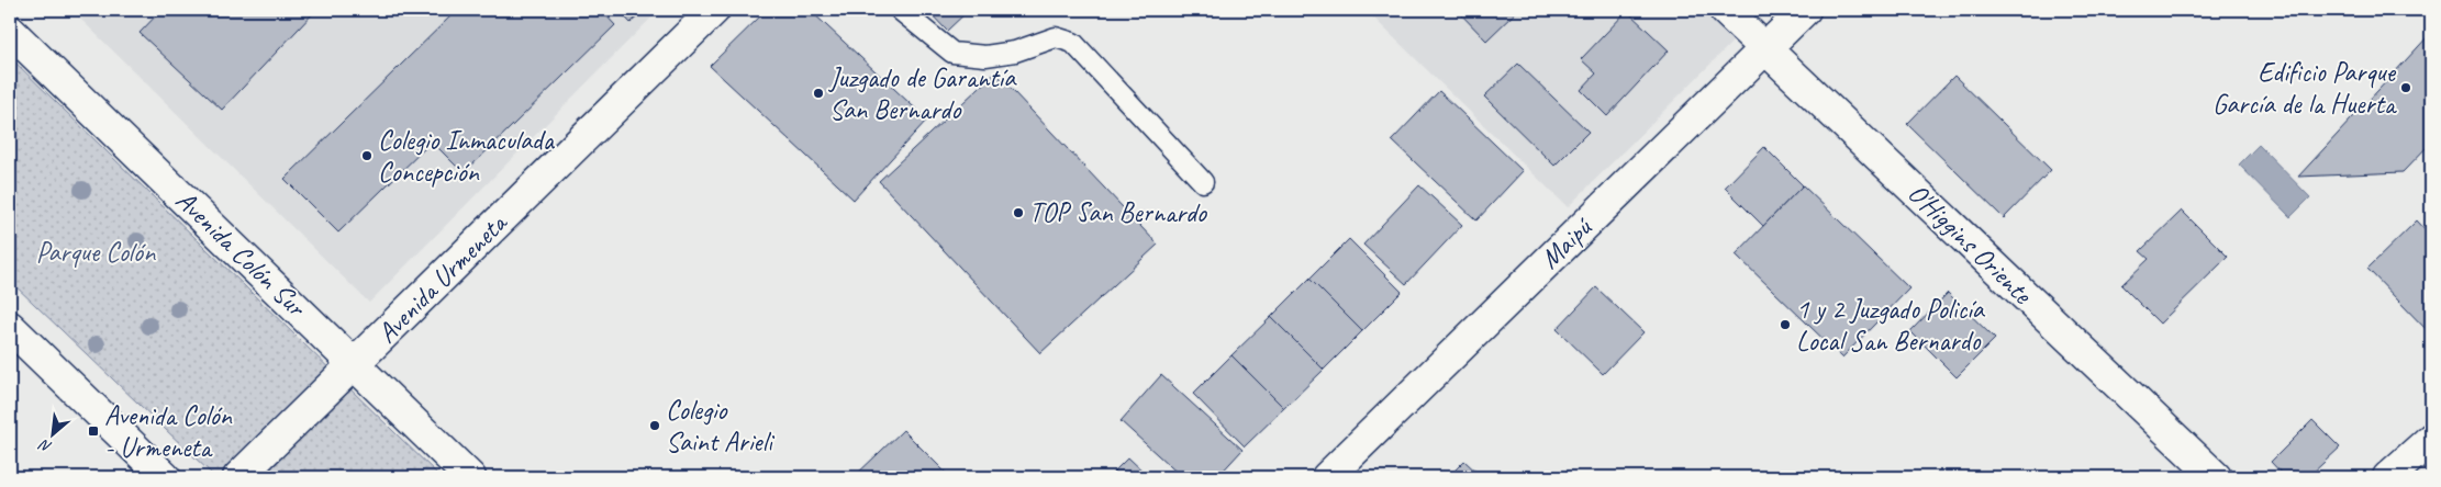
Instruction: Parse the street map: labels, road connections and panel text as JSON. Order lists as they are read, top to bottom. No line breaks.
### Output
{"streets":{"main road":["Maipú","O'Higgins Oriente","Avenida Colón Sur","Avenida Urmeneta"]},"crossings":[["Maipú","O'Higgins Oriente"],["Avenida Colón Sur","Avenida Urmeneta"]],"parks":["Parque Colón"],"places":{"other":["Edificio Parque García de la Huerta","Juzgado de Garantía San Bernardo","Colegio Inmaculada Concepción","TOP San Bernardo","1 y 2 Juzgado Policía Local San Bernardo","Colegio Saint Arieli"],"transit":["Avenida Colón - Urmeneta"]},"north":"bottom left"}
